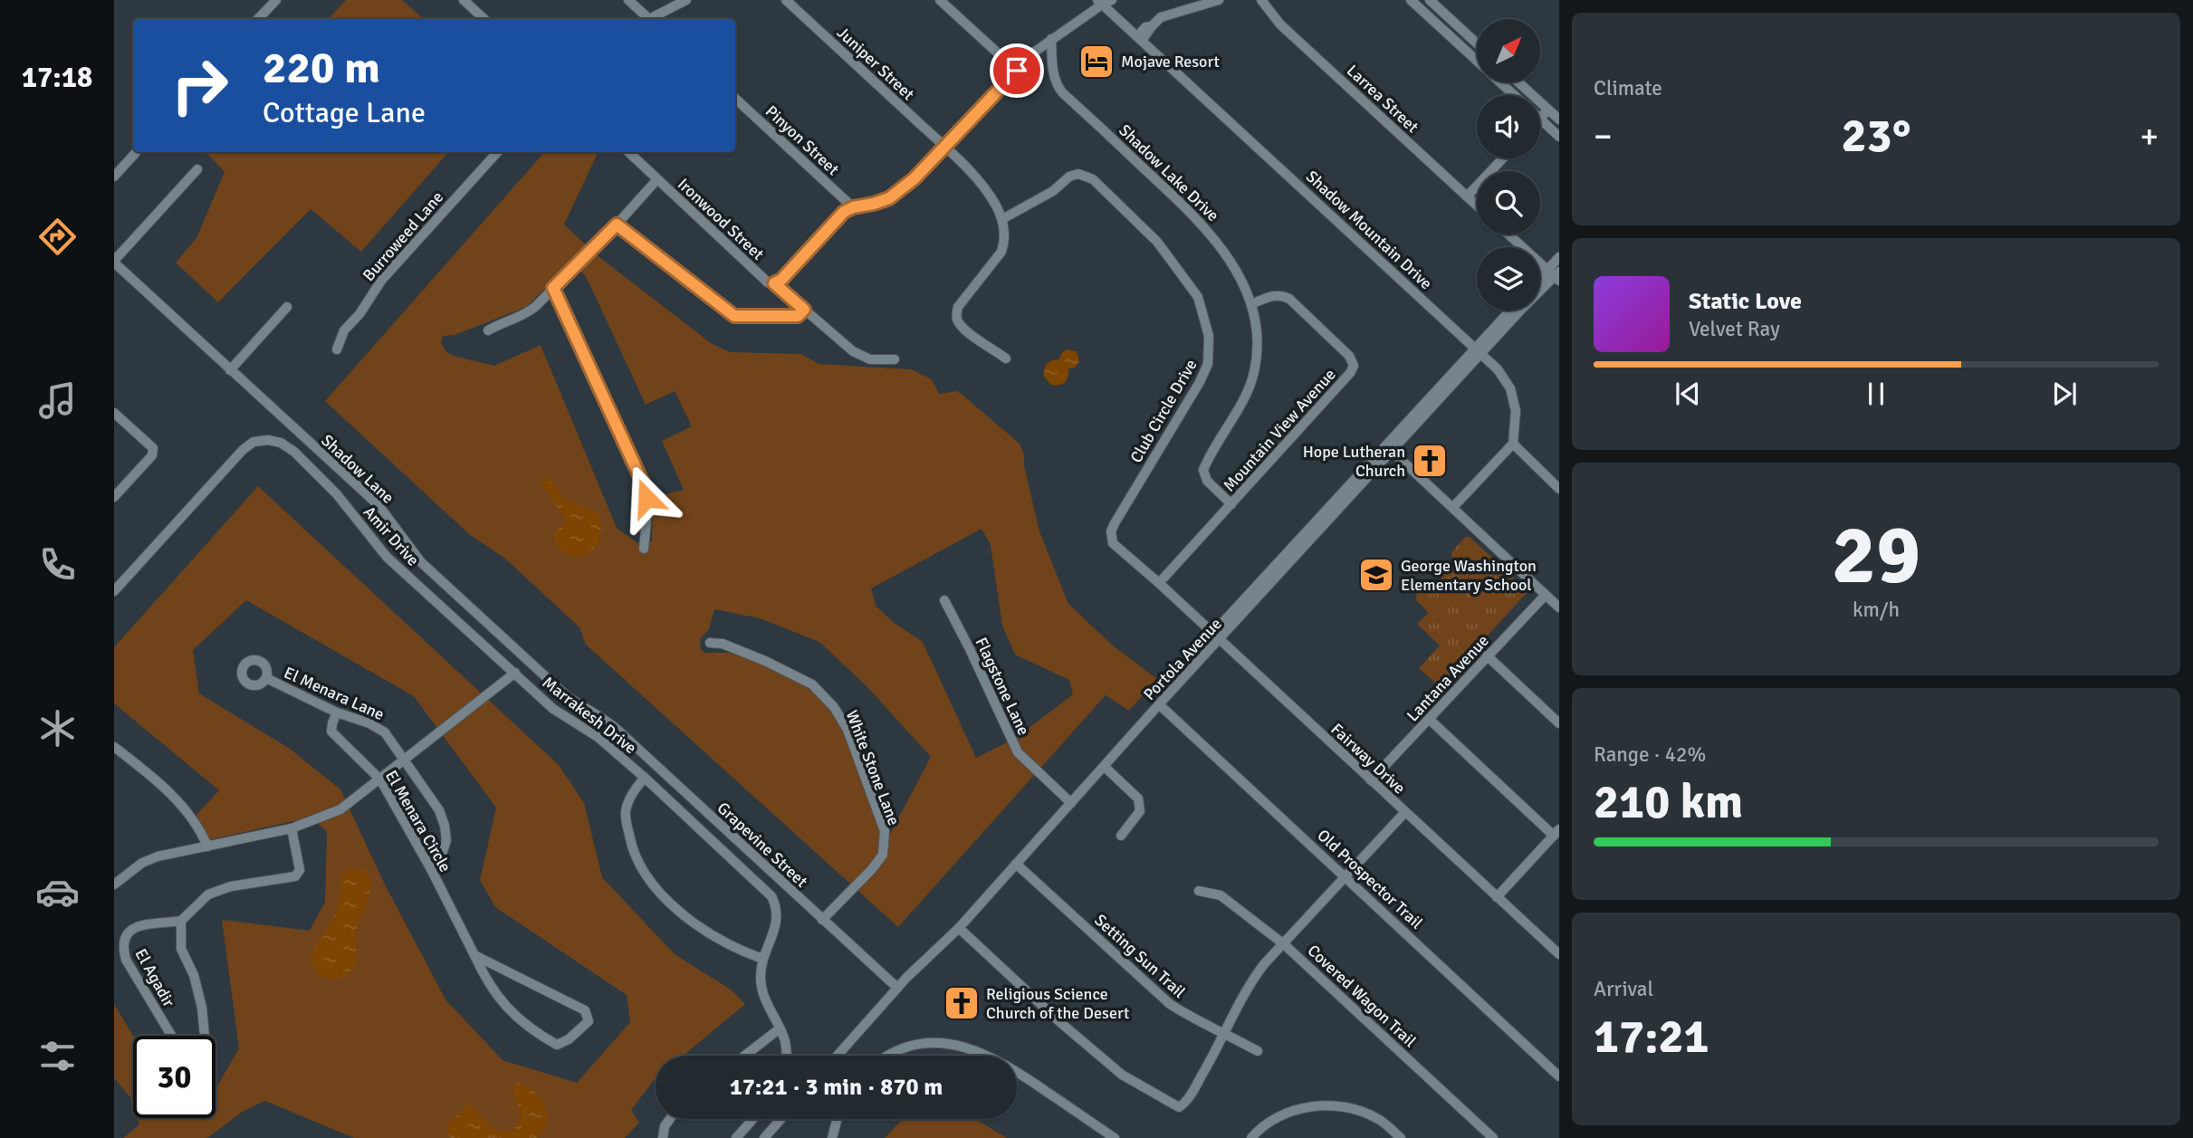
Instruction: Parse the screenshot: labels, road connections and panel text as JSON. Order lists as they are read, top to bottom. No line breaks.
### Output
{"streets":{"street":["Juniper Street","Larrea Street","Pinyon Street","Shadow Lake Drive","Ironwood Street","Shadow Mountain Drive","Burroweed Lane","Club Circle Drive","Mountain View Avenue","Shadow Lane","Amir Drive","Portola Avenue","Lantana Avenue","Flagstone Lane","El Menara Lane","Marrakesh Drive","Fairway Drive","White Stone Lane","El Menara Circle","Grapevine Street","Old Prospector Trail","Setting Sun Trail","El Agadir","Covered Wagon Trail"]},"crossings":[["Juniper Street","Club Circle Drive"],["Shadow Lake Drive","Mountain View Avenue"],["Shadow Mountain Drive","Portola Avenue"],["Club Circle Drive","Mountain View Avenue"],["Club Circle Drive","Fairway Drive"],["Mountain View Avenue","Fairway Drive"],["Shadow Lane","Grapevine Street"],["Amir Drive","Marrakesh Drive"],["Portola Avenue","Flagstone Lane"],["Portola Avenue","Fairway Drive"],["Portola Avenue","Grapevine Street"],["Portola Avenue","Old Prospector Trail"],["Portola Avenue","Setting Sun Trail"],["Lantana Avenue","Fairway Drive"],["El Menara Lane","El Menara Circle"],["White Stone Lane","Grapevine Street"]],"places":{"hotel":["Mojave Resort"],"church":["Hope Lutheran Church","Religious Science Church of the Desert"],"school or university":["George Washington Elementary School"]},"north":"top right","page":{"tabs":"17:18","tile":["Climate",["29","km/h"],["Range · 42%","210 km"],["Arrival","17:21"]],"turn":["220 m","Cottage Lane"],"heat":["−","23°","+"],"song":["Static Love","Velvet Ray"],"limit":"30","trip":"17:21 · 3 min · 870 m"}}
